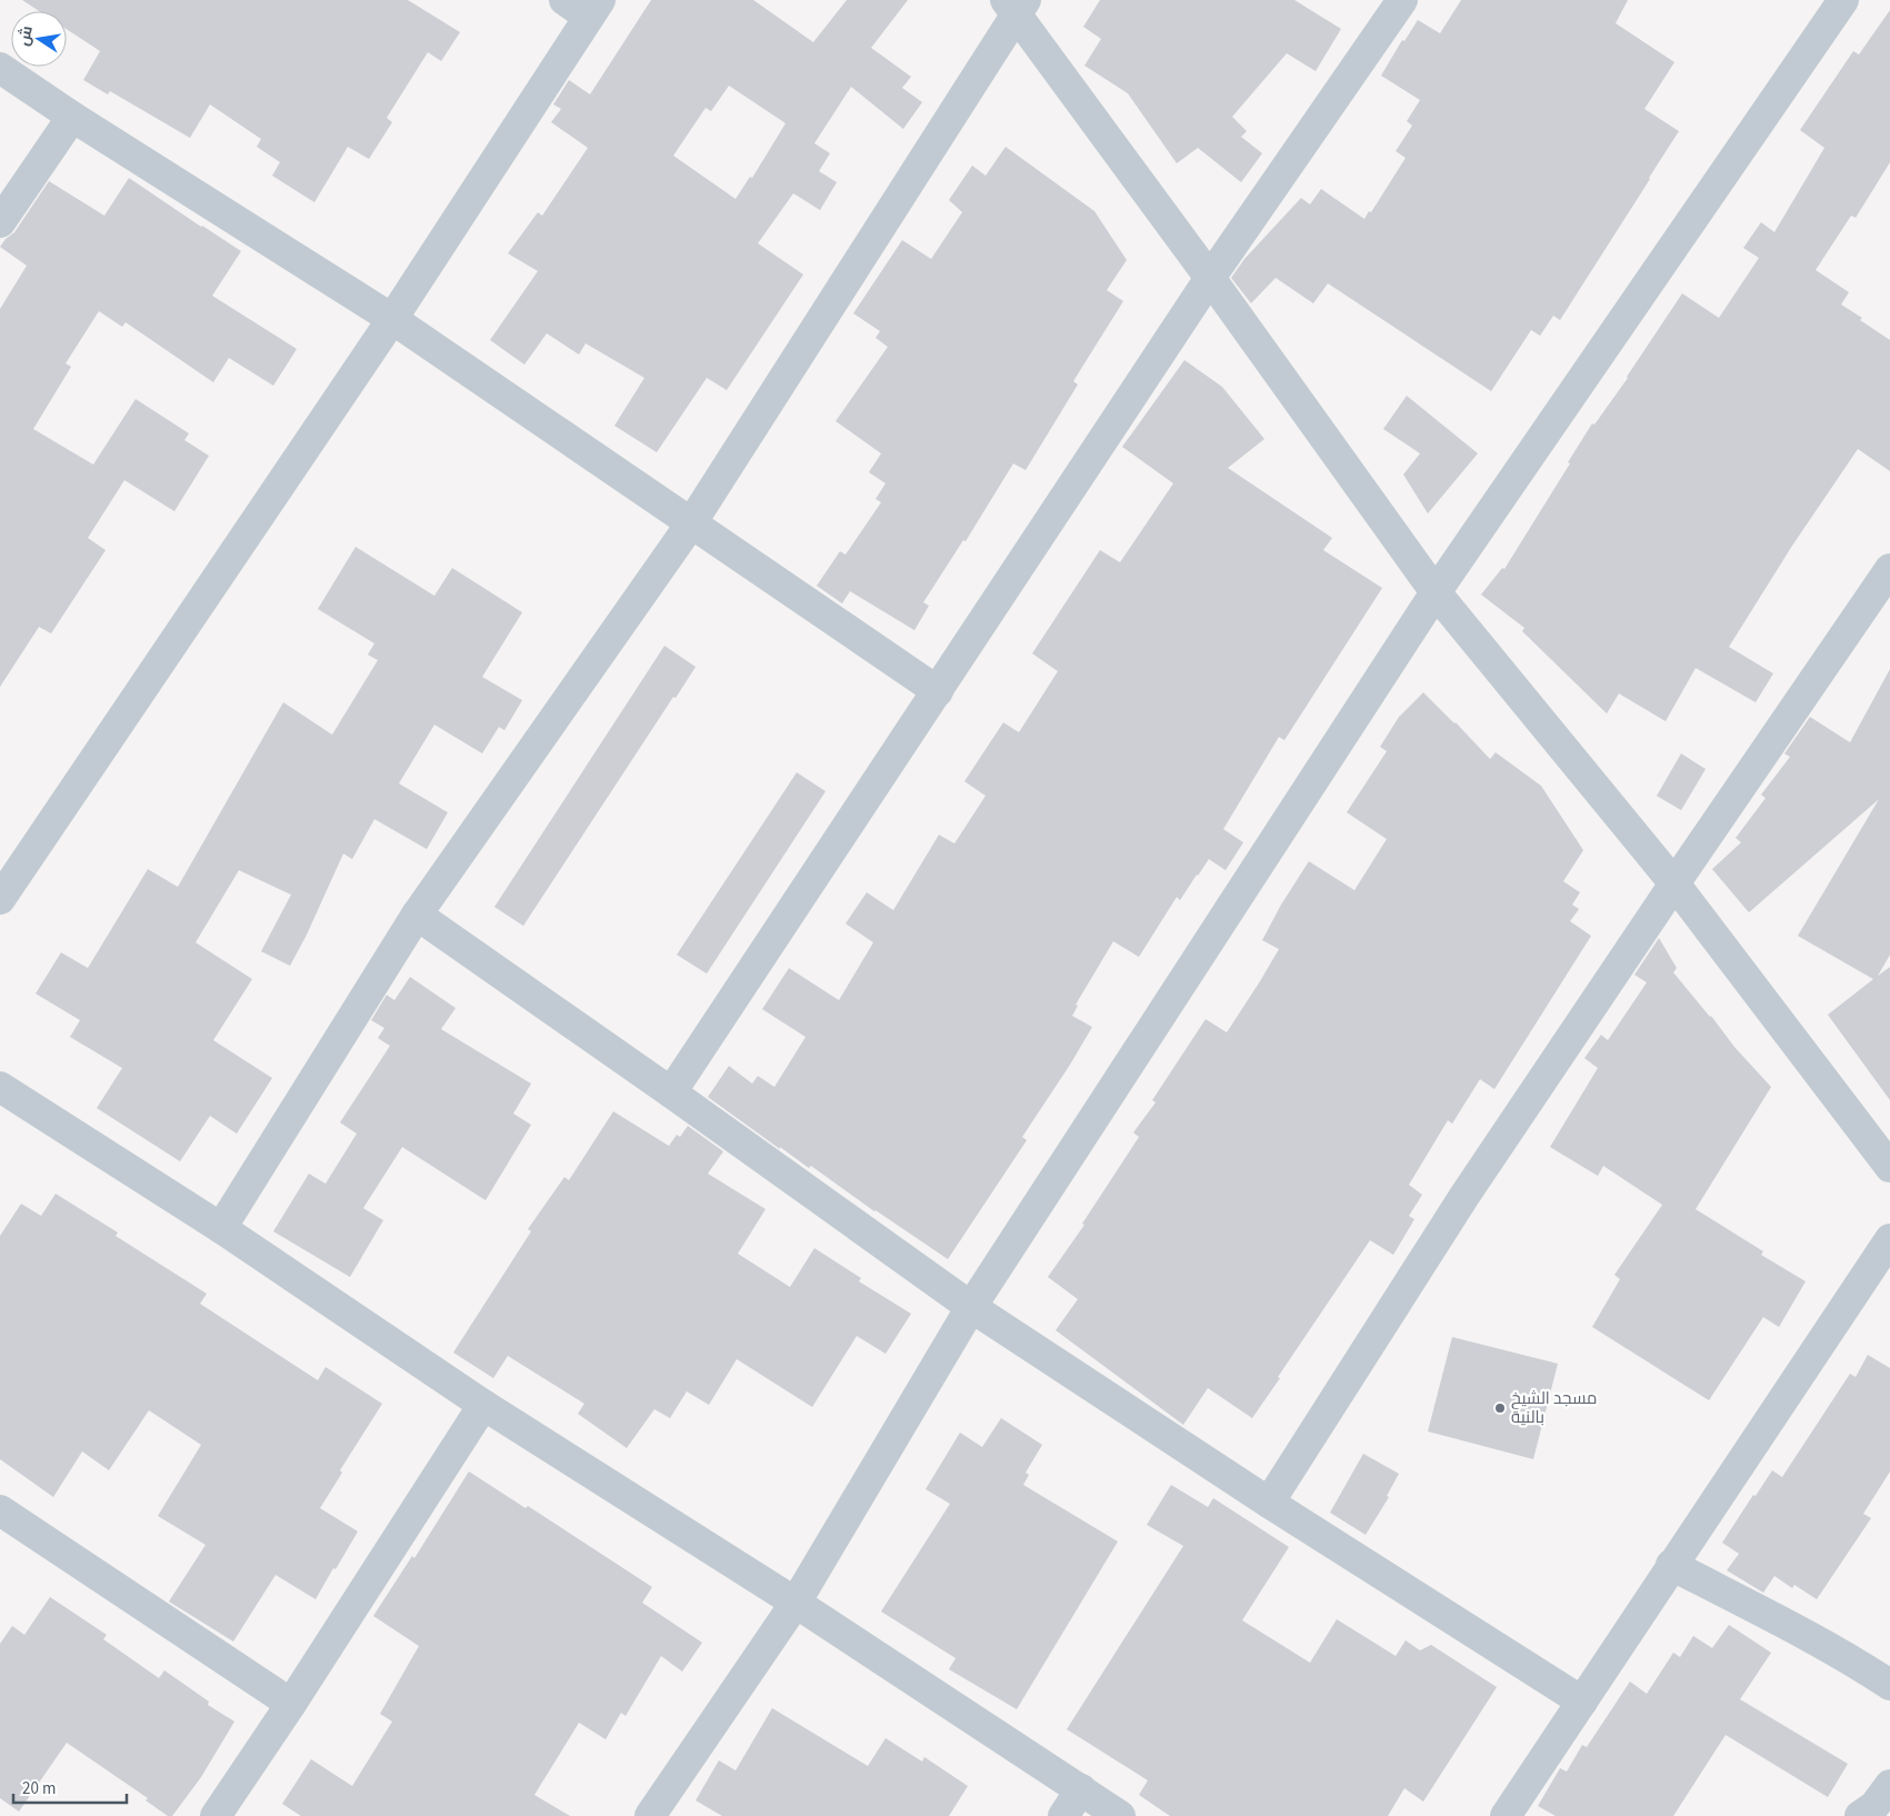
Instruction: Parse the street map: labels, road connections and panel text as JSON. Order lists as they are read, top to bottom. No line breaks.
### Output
{"places":["مسجد الشيخ بالنية"],"scale_bar":"20 m","north":"left"}
